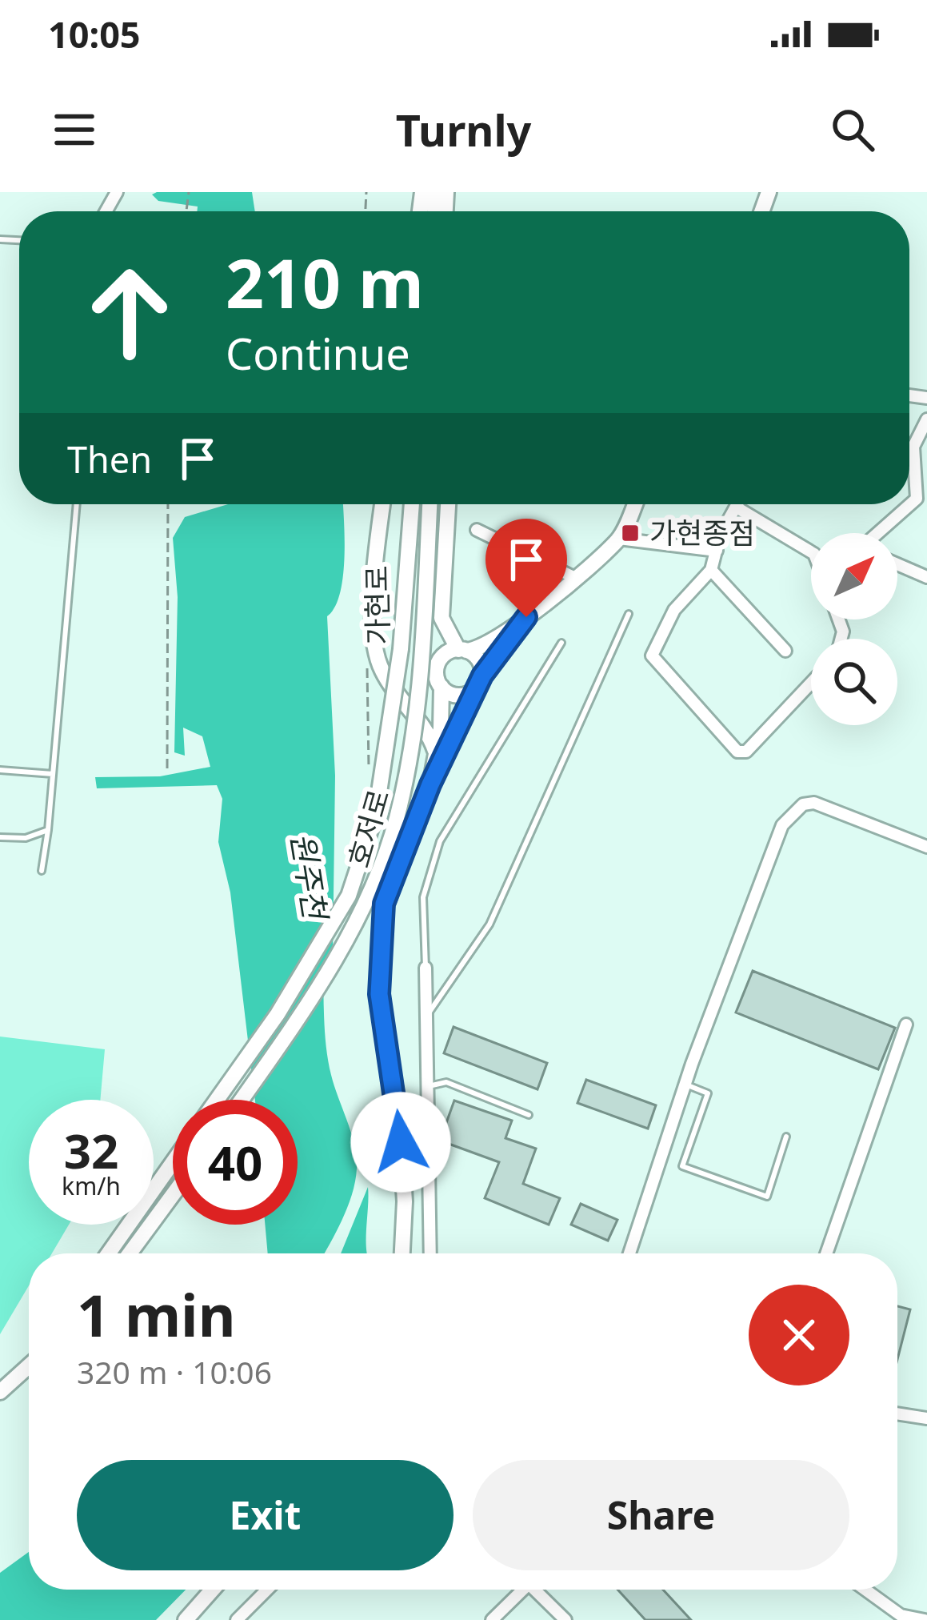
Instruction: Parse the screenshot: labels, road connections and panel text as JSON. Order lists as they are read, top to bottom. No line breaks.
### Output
{"streets":{"street":["가현로","호저로"]},"water":["원주천"],"places":{"transit":["가현종점"]},"north":"top right","page":{"status":"10:05","header":"Turnly","turn":["210 m","Continue"],"then":"Then","speed":"32 km/h","limit":"40","heading":["1 min","320 m · 10:06"],"buttons":["Exit","Share"]}}
